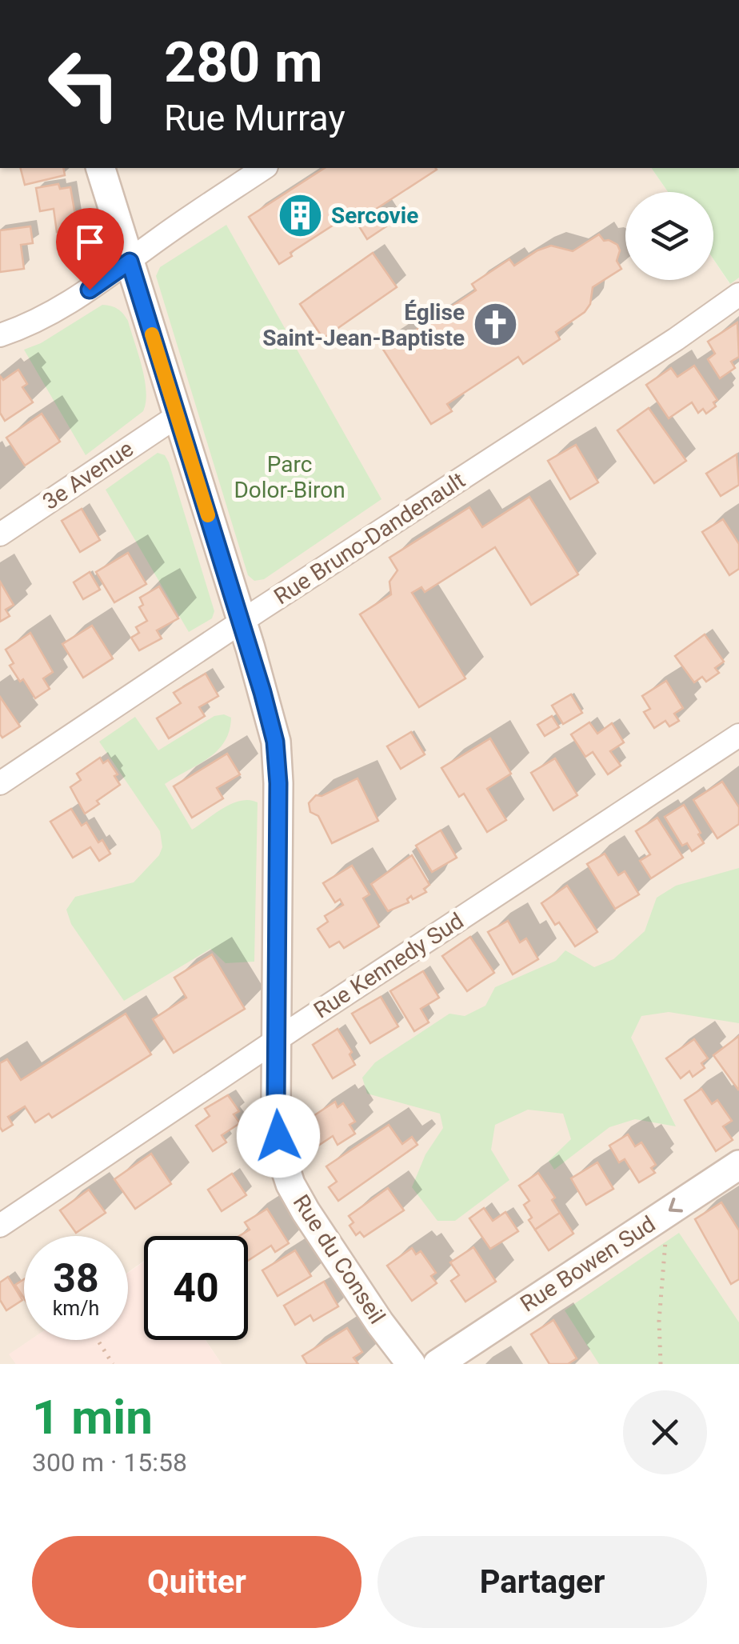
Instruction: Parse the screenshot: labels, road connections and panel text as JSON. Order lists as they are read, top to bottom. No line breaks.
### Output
{"streets":{"street":["3e Avenue","Rue Bruno-Dandenault","Rue Kennedy Sud","Rue du Conseil","Rue Bowen Sud"]},"crossings":[["3e Avenue","Rue du Conseil"],["Rue Bruno-Dandenault","Rue du Conseil"],["Rue Kennedy Sud","Rue du Conseil"]],"parks":["Parc Dolor-Biron"],"places":{"building":["Sercovie"],"church":["Église Saint-Jean-Baptiste"]},"page":{"turn":["280 m","Rue Murray"],"speed":"38 km/h","limit":"40","heading":["1 min","300 m · 15:58"],"buttons":["Quitter","Partager"]}}
